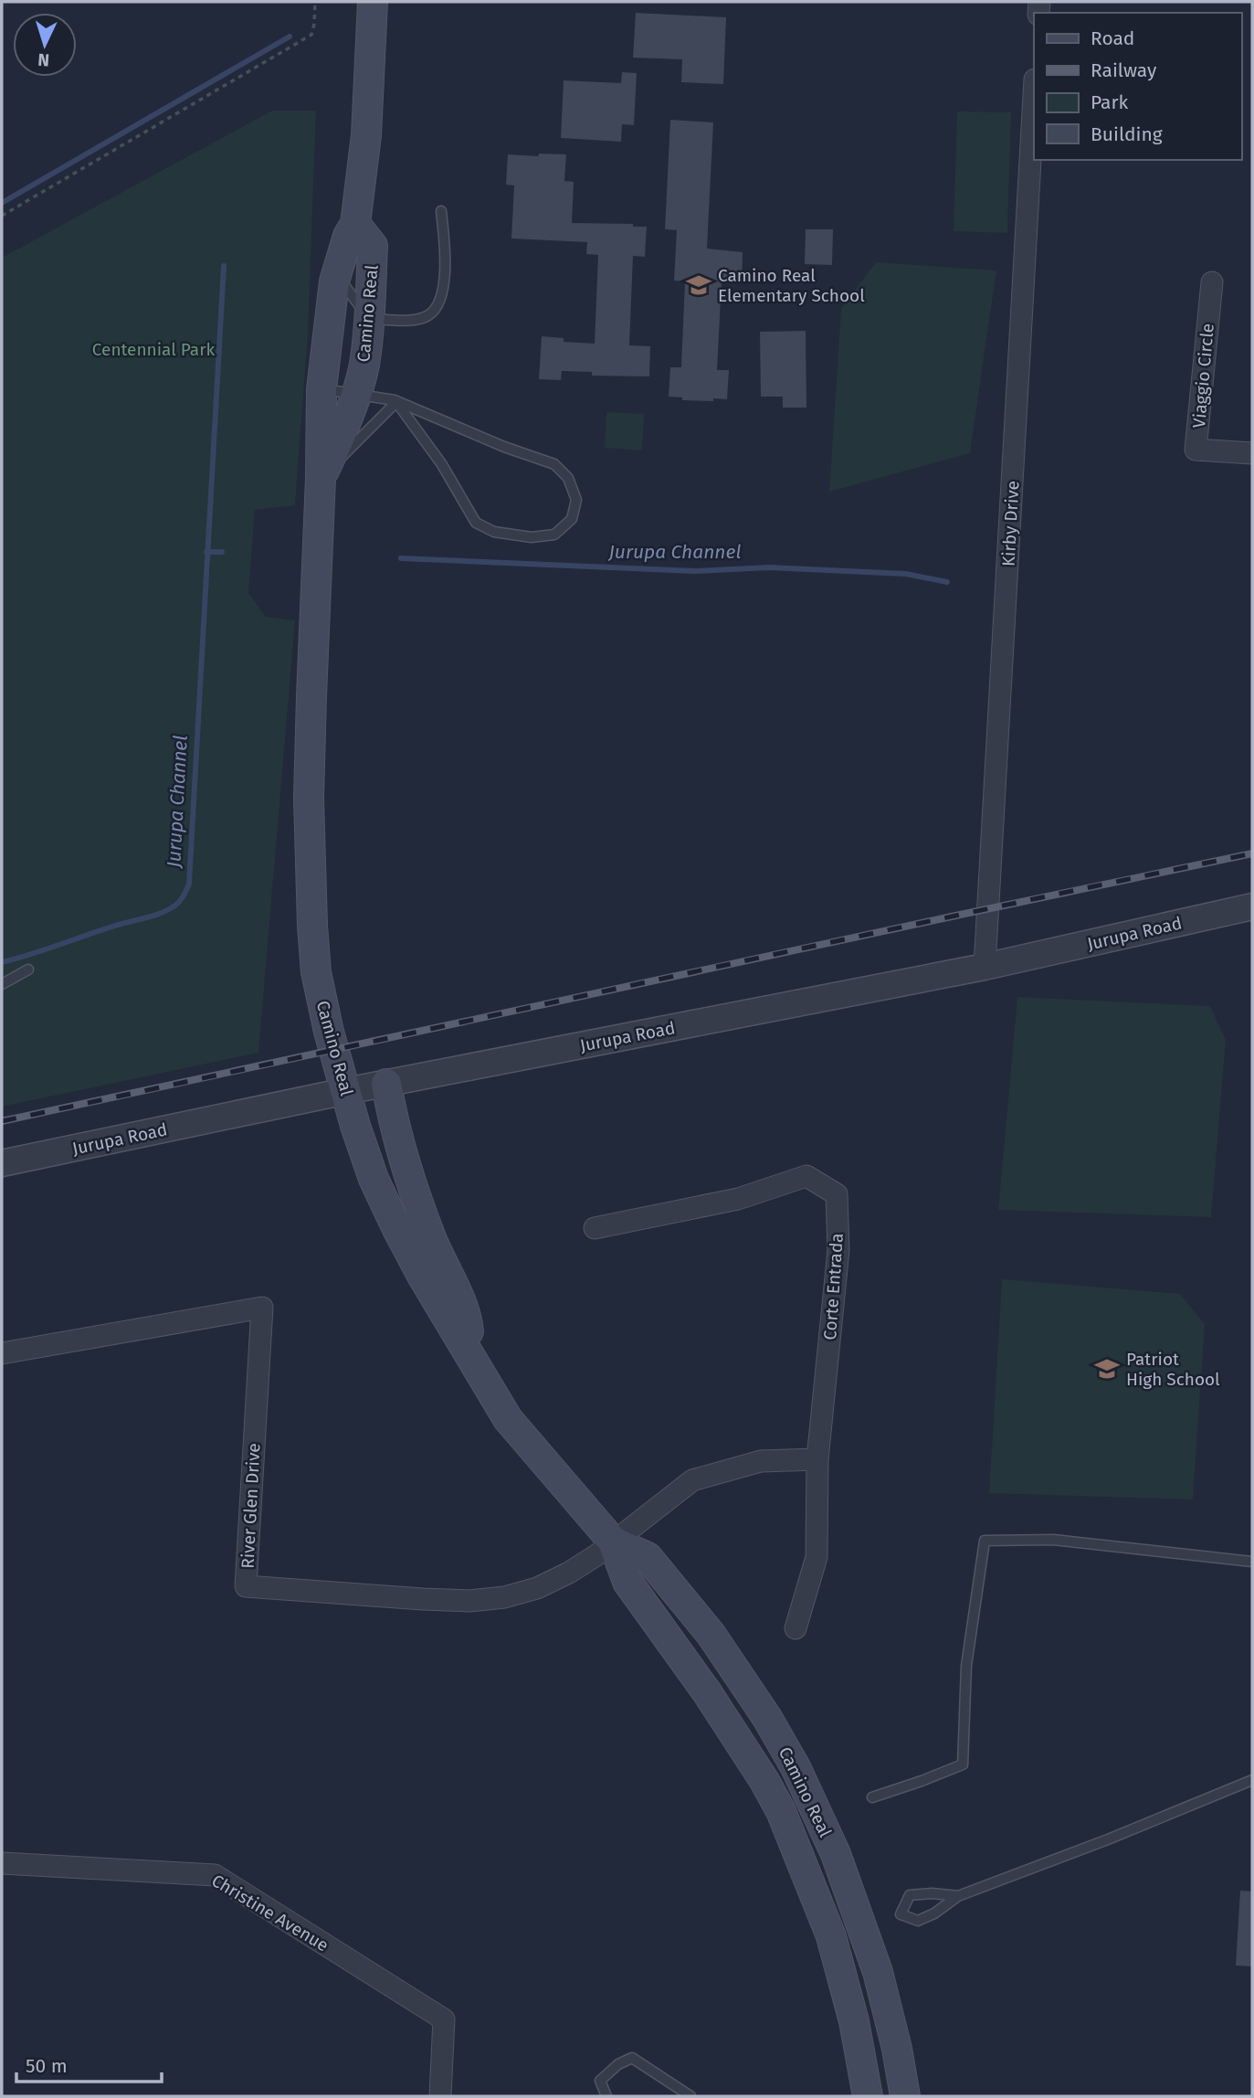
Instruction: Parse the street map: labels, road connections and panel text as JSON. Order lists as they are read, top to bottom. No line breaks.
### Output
{"streets":{"main road":["Camino Real"],"street":["Viaggio Circle","Kirby Drive","Jurupa Road","Corte Entrada","River Glen Drive","Christine Avenue"]},"crossings":[["Camino Real","Jurupa Road"],["Camino Real","River Glen Drive"],["Kirby Drive","Jurupa Road"]],"water":["Jurupa Channel"],"parks":["Centennial Park"],"places":{"school or university":["Camino Real Elementary School","Patriot High School"]},"legend":["Road","Railway","Park","Building"],"scale_bar":"50 m","north":"bottom"}
